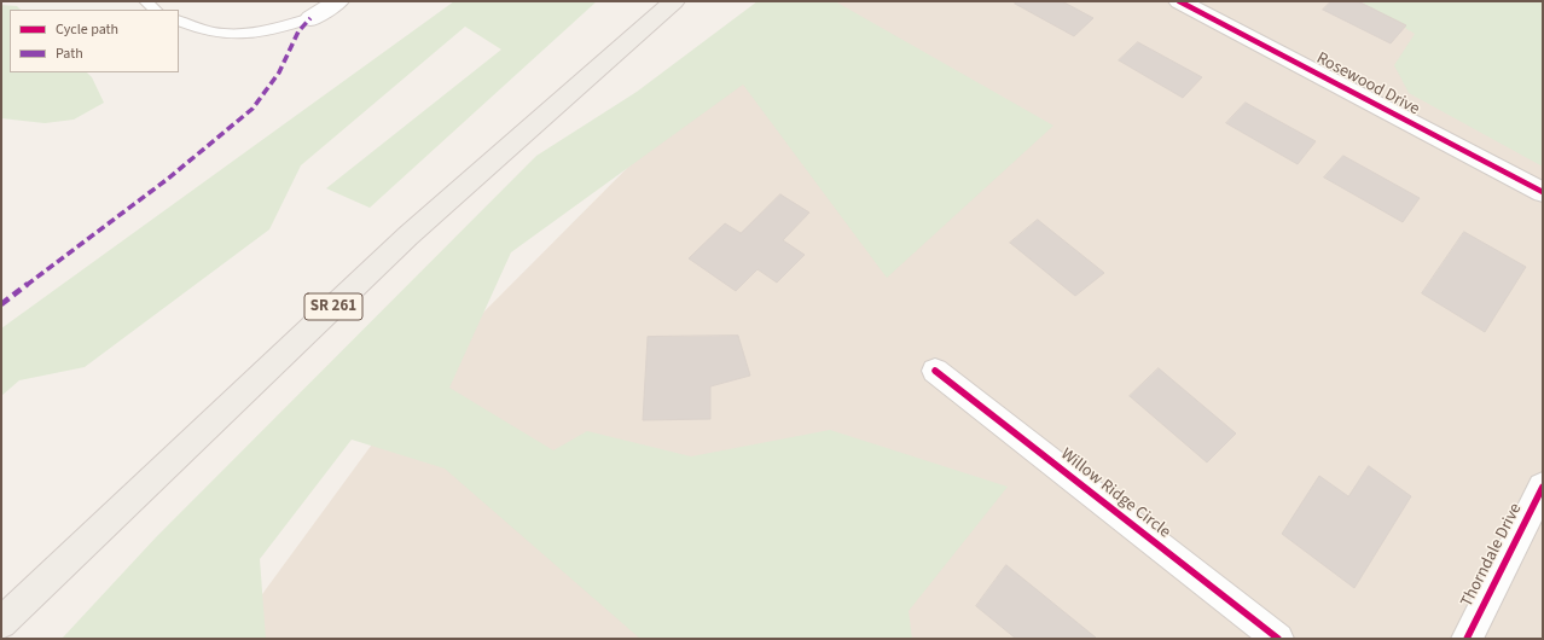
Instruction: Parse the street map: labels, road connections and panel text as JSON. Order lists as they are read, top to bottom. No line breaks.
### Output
{"streets":{"main road":["SR 261"],"street":["Rosewood Drive","Willow Ridge Circle","Thorndale Drive"]},"legend":["Cycle path","Path"]}
